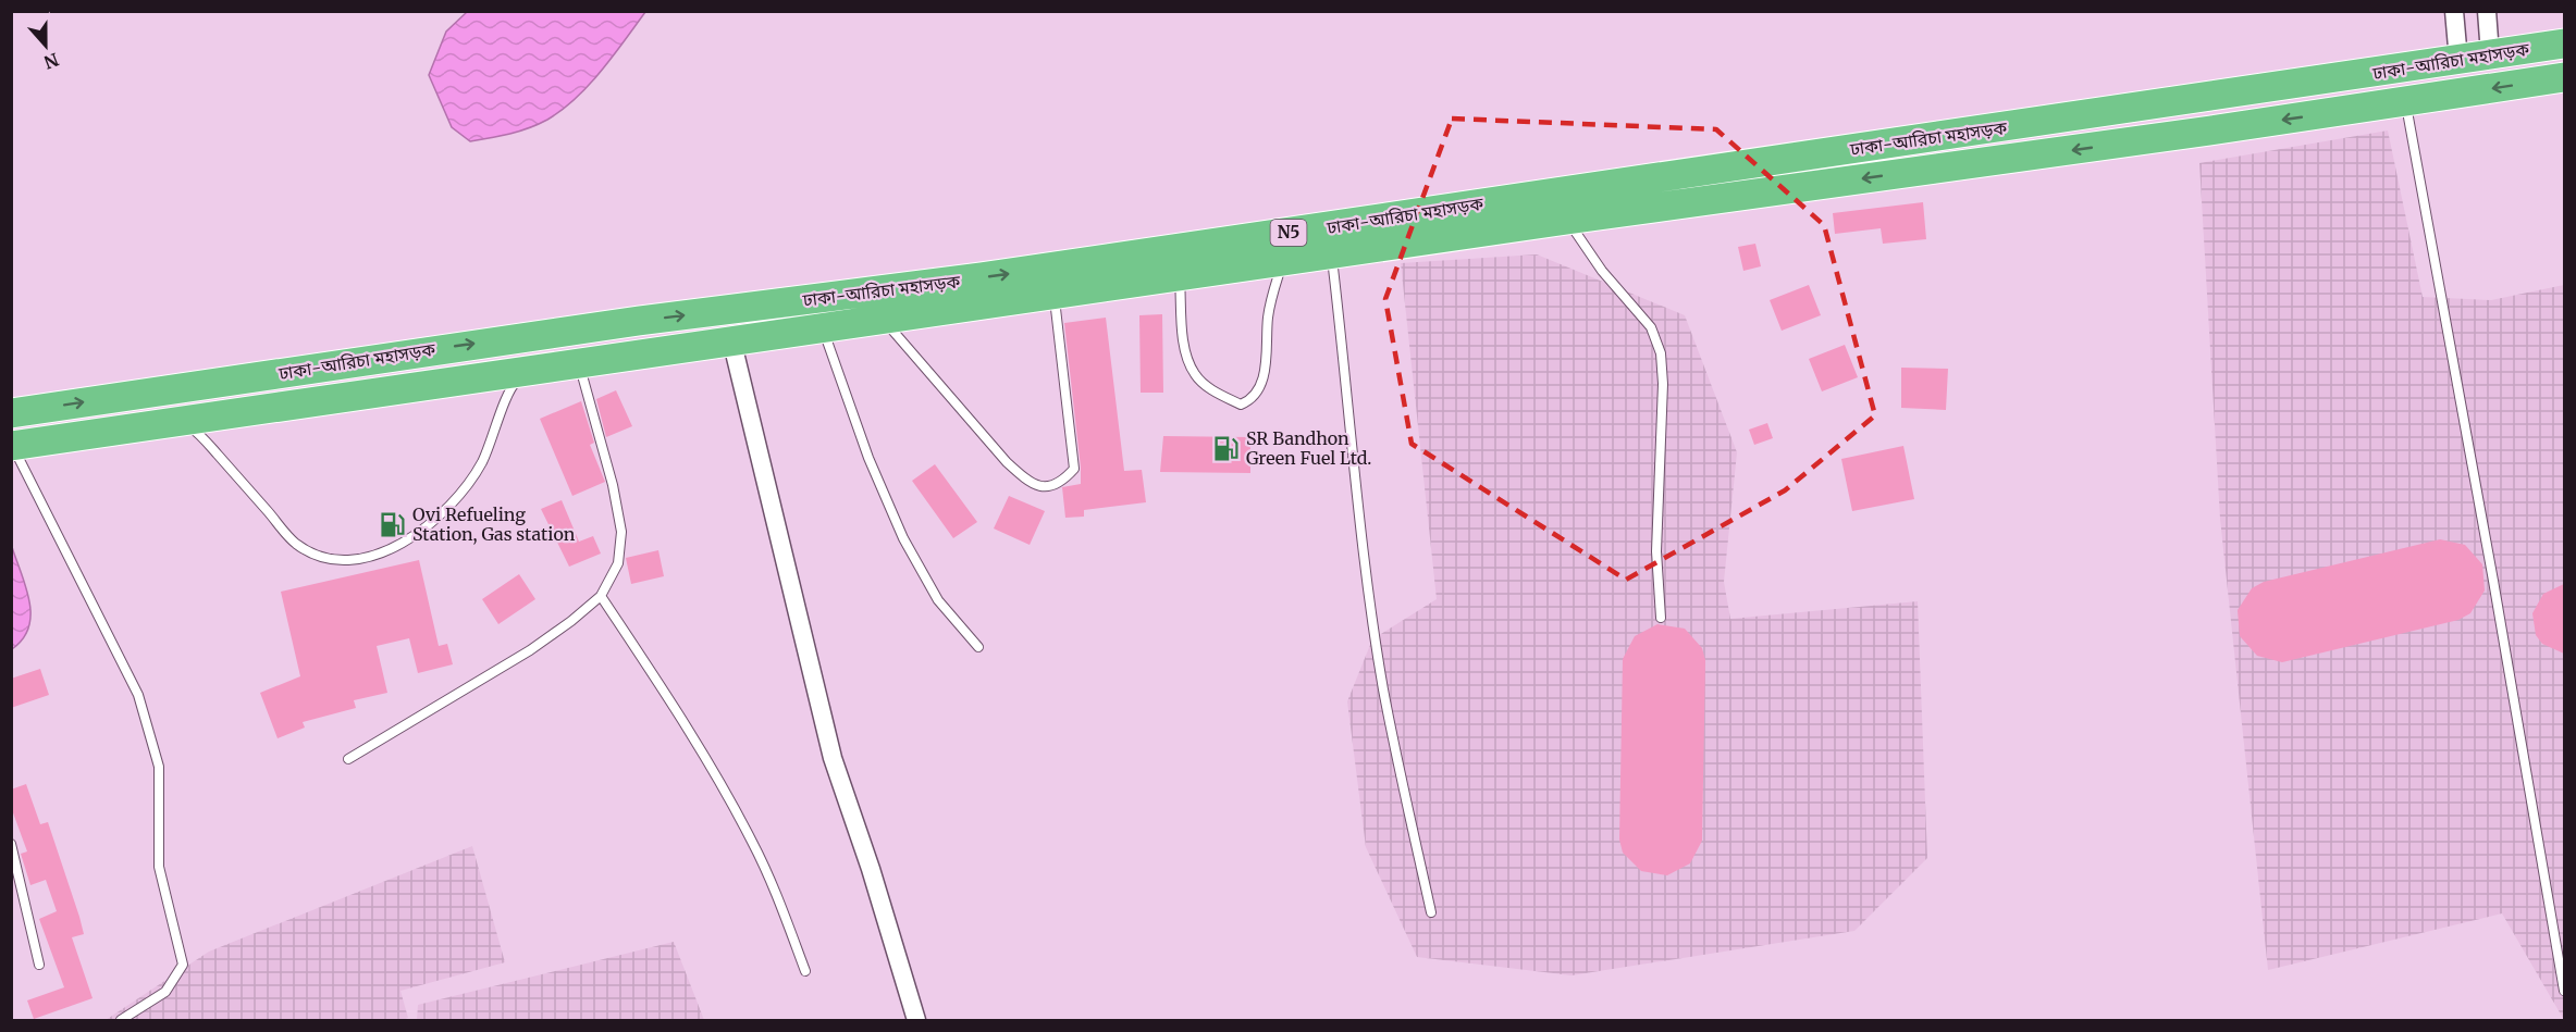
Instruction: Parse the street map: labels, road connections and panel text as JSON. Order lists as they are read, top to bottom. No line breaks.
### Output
{"streets":{"highway":["ঢাকা-আরিচা মহাসড়ক","N5"]},"places":{"fuel station":["SR Bandhon Green Fuel Ltd.","Ovi Refueling Station, Gas station"]},"north":"bottom"}
